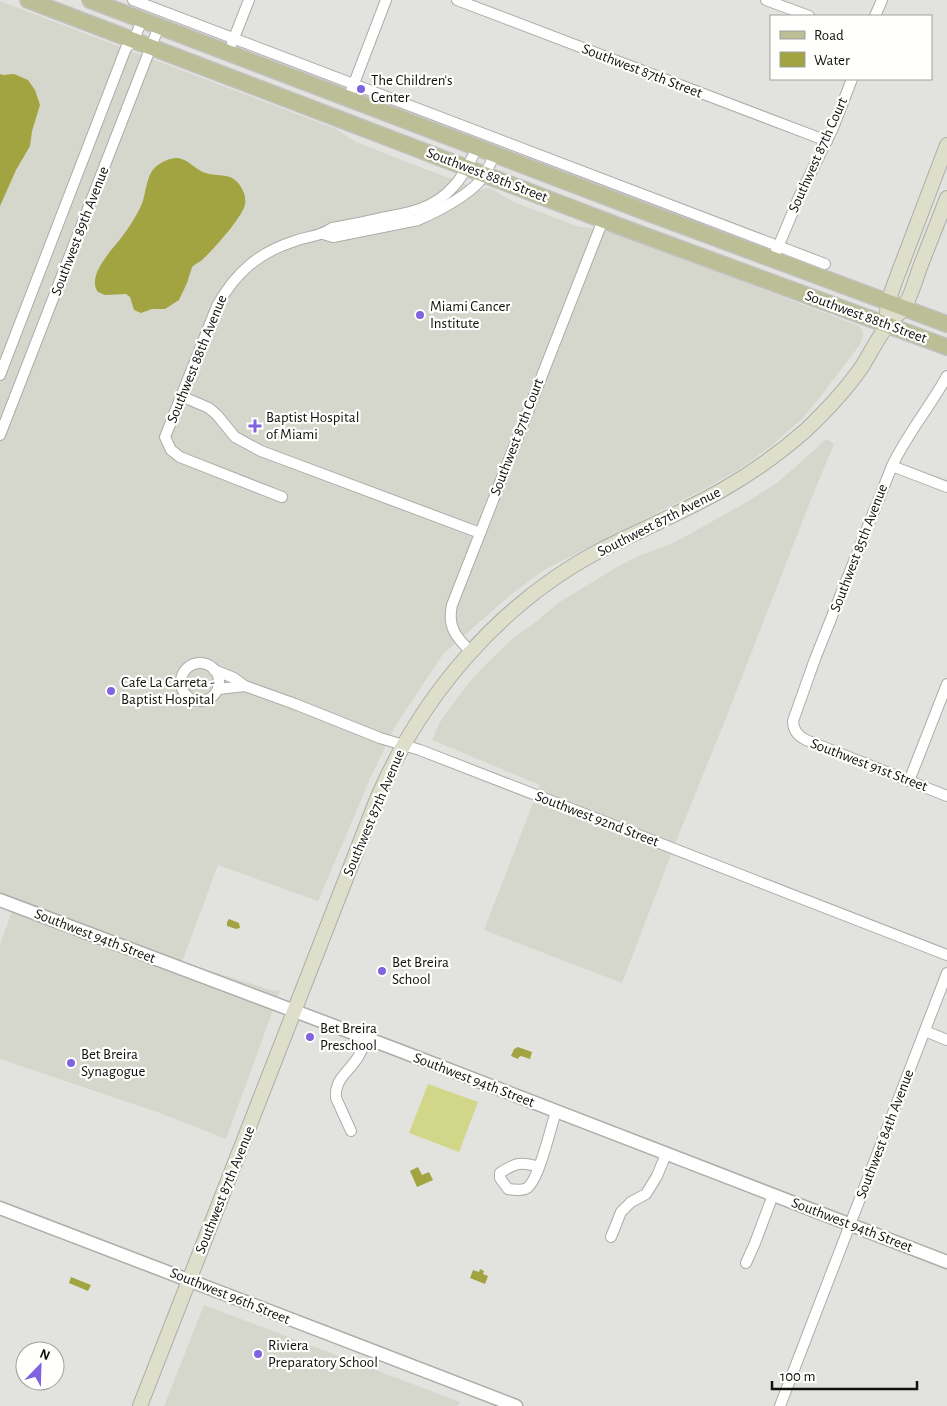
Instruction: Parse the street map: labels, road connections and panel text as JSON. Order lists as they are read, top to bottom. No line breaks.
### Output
{"streets":{"main road":["Southwest 88th Street","Southwest 87th Avenue"],"street":["Southwest 87th Street","Southwest 87th Court","Southwest 89th Avenue","Southwest 88th Avenue","Southwest 85th Avenue","Southwest 91st Street","Southwest 92nd Street","Southwest 94th Street","Southwest 84th Avenue","Southwest 96th Street"]},"crossings":[["Southwest 87th Street","Southwest 87th Court"],["Southwest 87th Court","Southwest 88th Street"],["Southwest 87th Court","Southwest 87th Avenue"],["Southwest 88th Street","Southwest 89th Avenue"],["Southwest 88th Street","Southwest 88th Avenue"],["Southwest 88th Street","Southwest 87th Avenue"],["Southwest 87th Avenue","Southwest 92nd Street"],["Southwest 87th Avenue","Southwest 94th Street"],["Southwest 87th Avenue","Southwest 96th Street"],["Southwest 85th Avenue","Southwest 91st Street"],["Southwest 94th Street","Southwest 84th Avenue"]],"places":{"other":["The Children's Center","Miami Cancer Institute","Cafe La Carreta - Baptist Hospital","Bet Breira School","Bet Breira Preschool","Bet Breira Synagogue","Riviera Preparatory School"],"health":["Baptist Hospital of Miami"]},"legend":["Road","Water"],"scale_bar":"100 m","north":"top right"}
